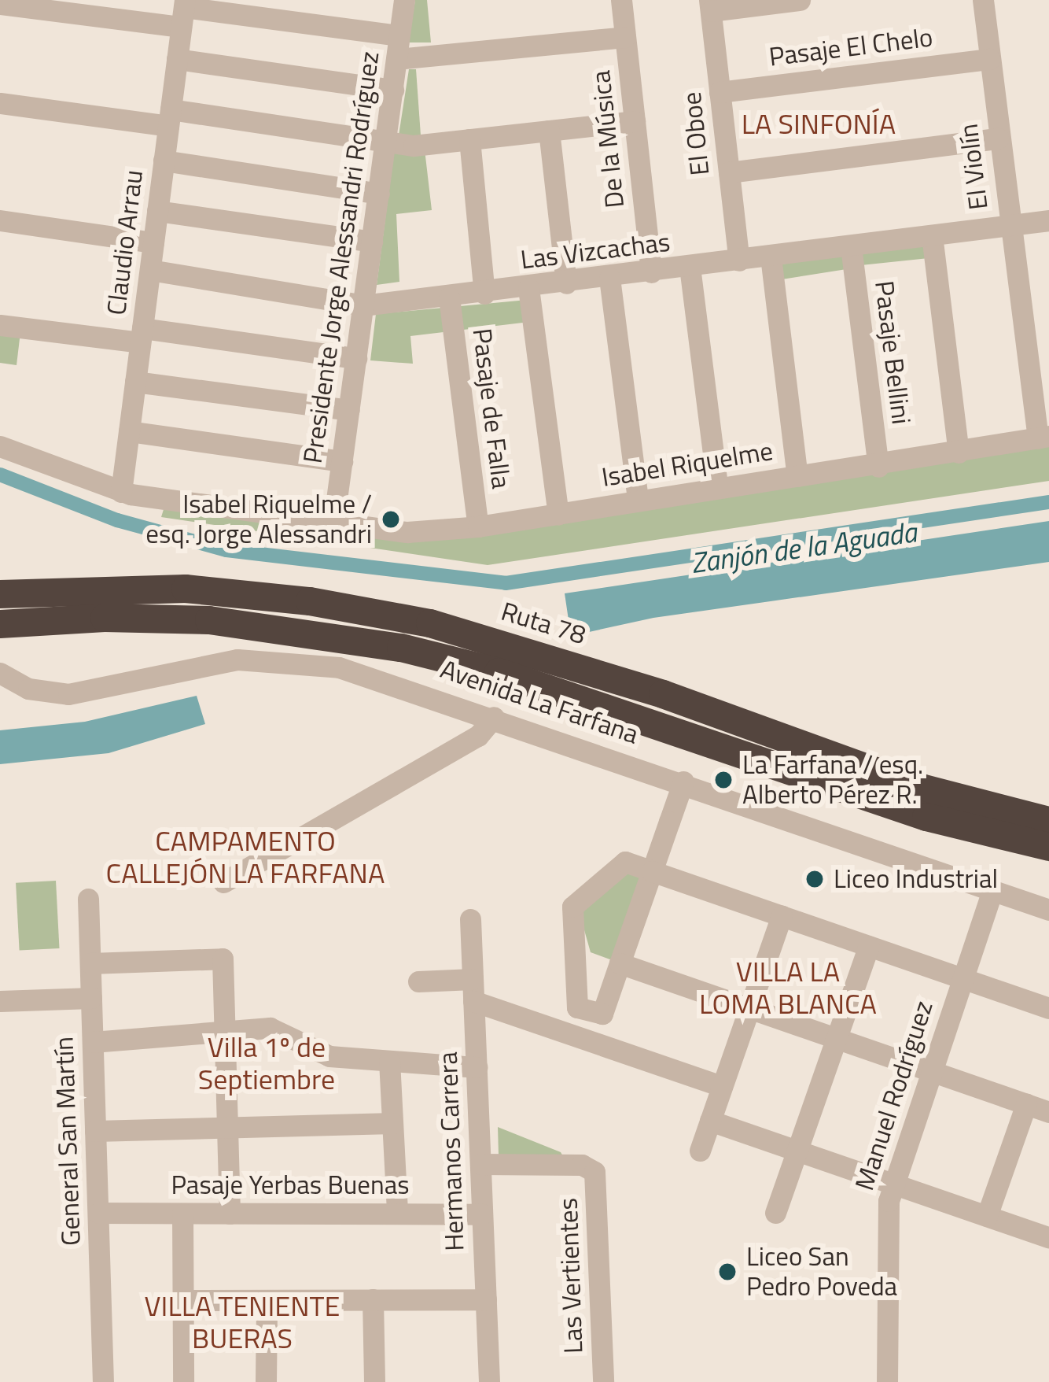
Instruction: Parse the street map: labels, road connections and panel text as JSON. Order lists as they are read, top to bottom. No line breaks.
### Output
{"streets":{"highway":["Ruta 78"],"street":["Pasaje El Chelo","El Oboe","De la Música","El Violín","Claudio Arrau","Las Vizcachas","Presidente Jorge Alessandri Rodríguez","Pasaje Bellini","Pasaje de Falla","Isabel Riquelme","Avenida La Farfana","Manuel Rodríguez","General San Martín","Hermanos Carrera","Pasaje Yerbas Buenas","Las Vertientes"]},"crossings":[["Pasaje El Chelo","El Oboe"],["Pasaje El Chelo","El Violín"],["El Oboe","Las Vizcachas"],["De la Música","Las Vizcachas"],["El Violín","Las Vizcachas"],["El Violín","Isabel Riquelme"],["Claudio Arrau","Las Vizcachas"],["Claudio Arrau","Isabel Riquelme"],["Las Vizcachas","Presidente Jorge Alessandri Rodríguez"],["Las Vizcachas","Pasaje Bellini"],["Las Vizcachas","Pasaje de Falla"],["Presidente Jorge Alessandri Rodríguez","Isabel Riquelme"],["Pasaje Bellini","Isabel Riquelme"],["Pasaje de Falla","Isabel Riquelme"],["Avenida La Farfana","Manuel Rodríguez"],["General San Martín","Pasaje Yerbas Buenas"],["Hermanos Carrera","Pasaje Yerbas Buenas"],["Hermanos Carrera","Las Vertientes"]],"districts":["LA SINFONÍA","CAMPAMENTO CALLEJÓN LA FARFANA","VILLA LA LOMA BLANCA","Villa 1º de Septiembre","VILLA TENIENTE BUERAS"],"water":["Zanjón de la Aguada"],"places":["Isabel Riquelme / esq. Jorge Alessandri","La Farfana / esq. Alberto Pérez R.","Liceo Industrial","Liceo San Pedro Poveda"]}
